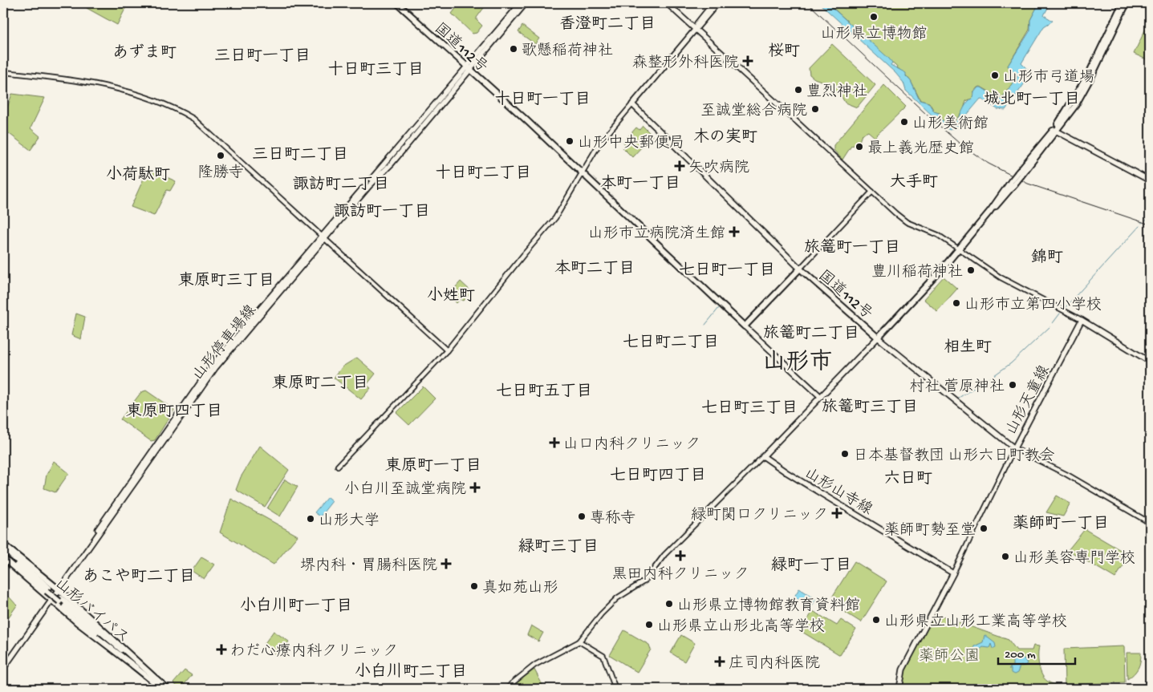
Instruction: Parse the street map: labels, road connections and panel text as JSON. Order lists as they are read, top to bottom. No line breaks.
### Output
{"streets":{"highway":["国道112号","山形バイパス"],"main road":["山形停車場線","山形天童線","山形山寺線"]},"crossings":[["国道112号","山形停車場線"],["国道112号","山形天童線"]],"districts":["香澄町二丁目","桜町","あずま町","三日町一丁目","十日町三丁目","十日町一丁目","城北町一丁目","木の実町","三日町二丁目","十日町二丁目","小荷駄町","大手町","本町一丁目","諏訪町二丁目","諏訪町一丁目","旅篭町一丁目","錦町","本町二丁目","七日町一丁目","東原町三丁目","小姓町","旅篭町二丁目","七日町二丁目","相生町","山形市","東原町二丁目","七日町五丁目","旅篭町三丁目","七日町三丁目","東原町四丁目","東原町一丁目","七日町四丁目","六日町","薬師町一丁目","緑町三丁目","緑町一丁目","あこや町二丁目","小白川町一丁目","小白川町二丁目"],"parks":["薬師公園"],"places":{"other":["山形県立博物館","歌懸稲荷神社","山形市弓道場","豊烈神社","至誠堂総合病院","山形美術館","山形中央郵便局","最上義光歴史館","隆勝寺","豊川稲荷神社","山形市立第四小学校","村社 菅原神社","日本基督教団 山形六日町教会","専称寺","山形大学","薬師町勢至堂","山形美容専門学校","真如苑山形","山形県立博物館教育資料館","山形県立山形工業高等学校","山形県立山形北高等学校"],"health":["森整形外科医院","矢吹病院","山形市立病院済生館","山口内科クリニック","小白川至誠堂病院","緑町関口クリニック","黒田内科クリニック","堺内科・胃腸科医院","わだ心療内科クリニック","庄司内科医院"]},"scale_bar":"200 m"}
